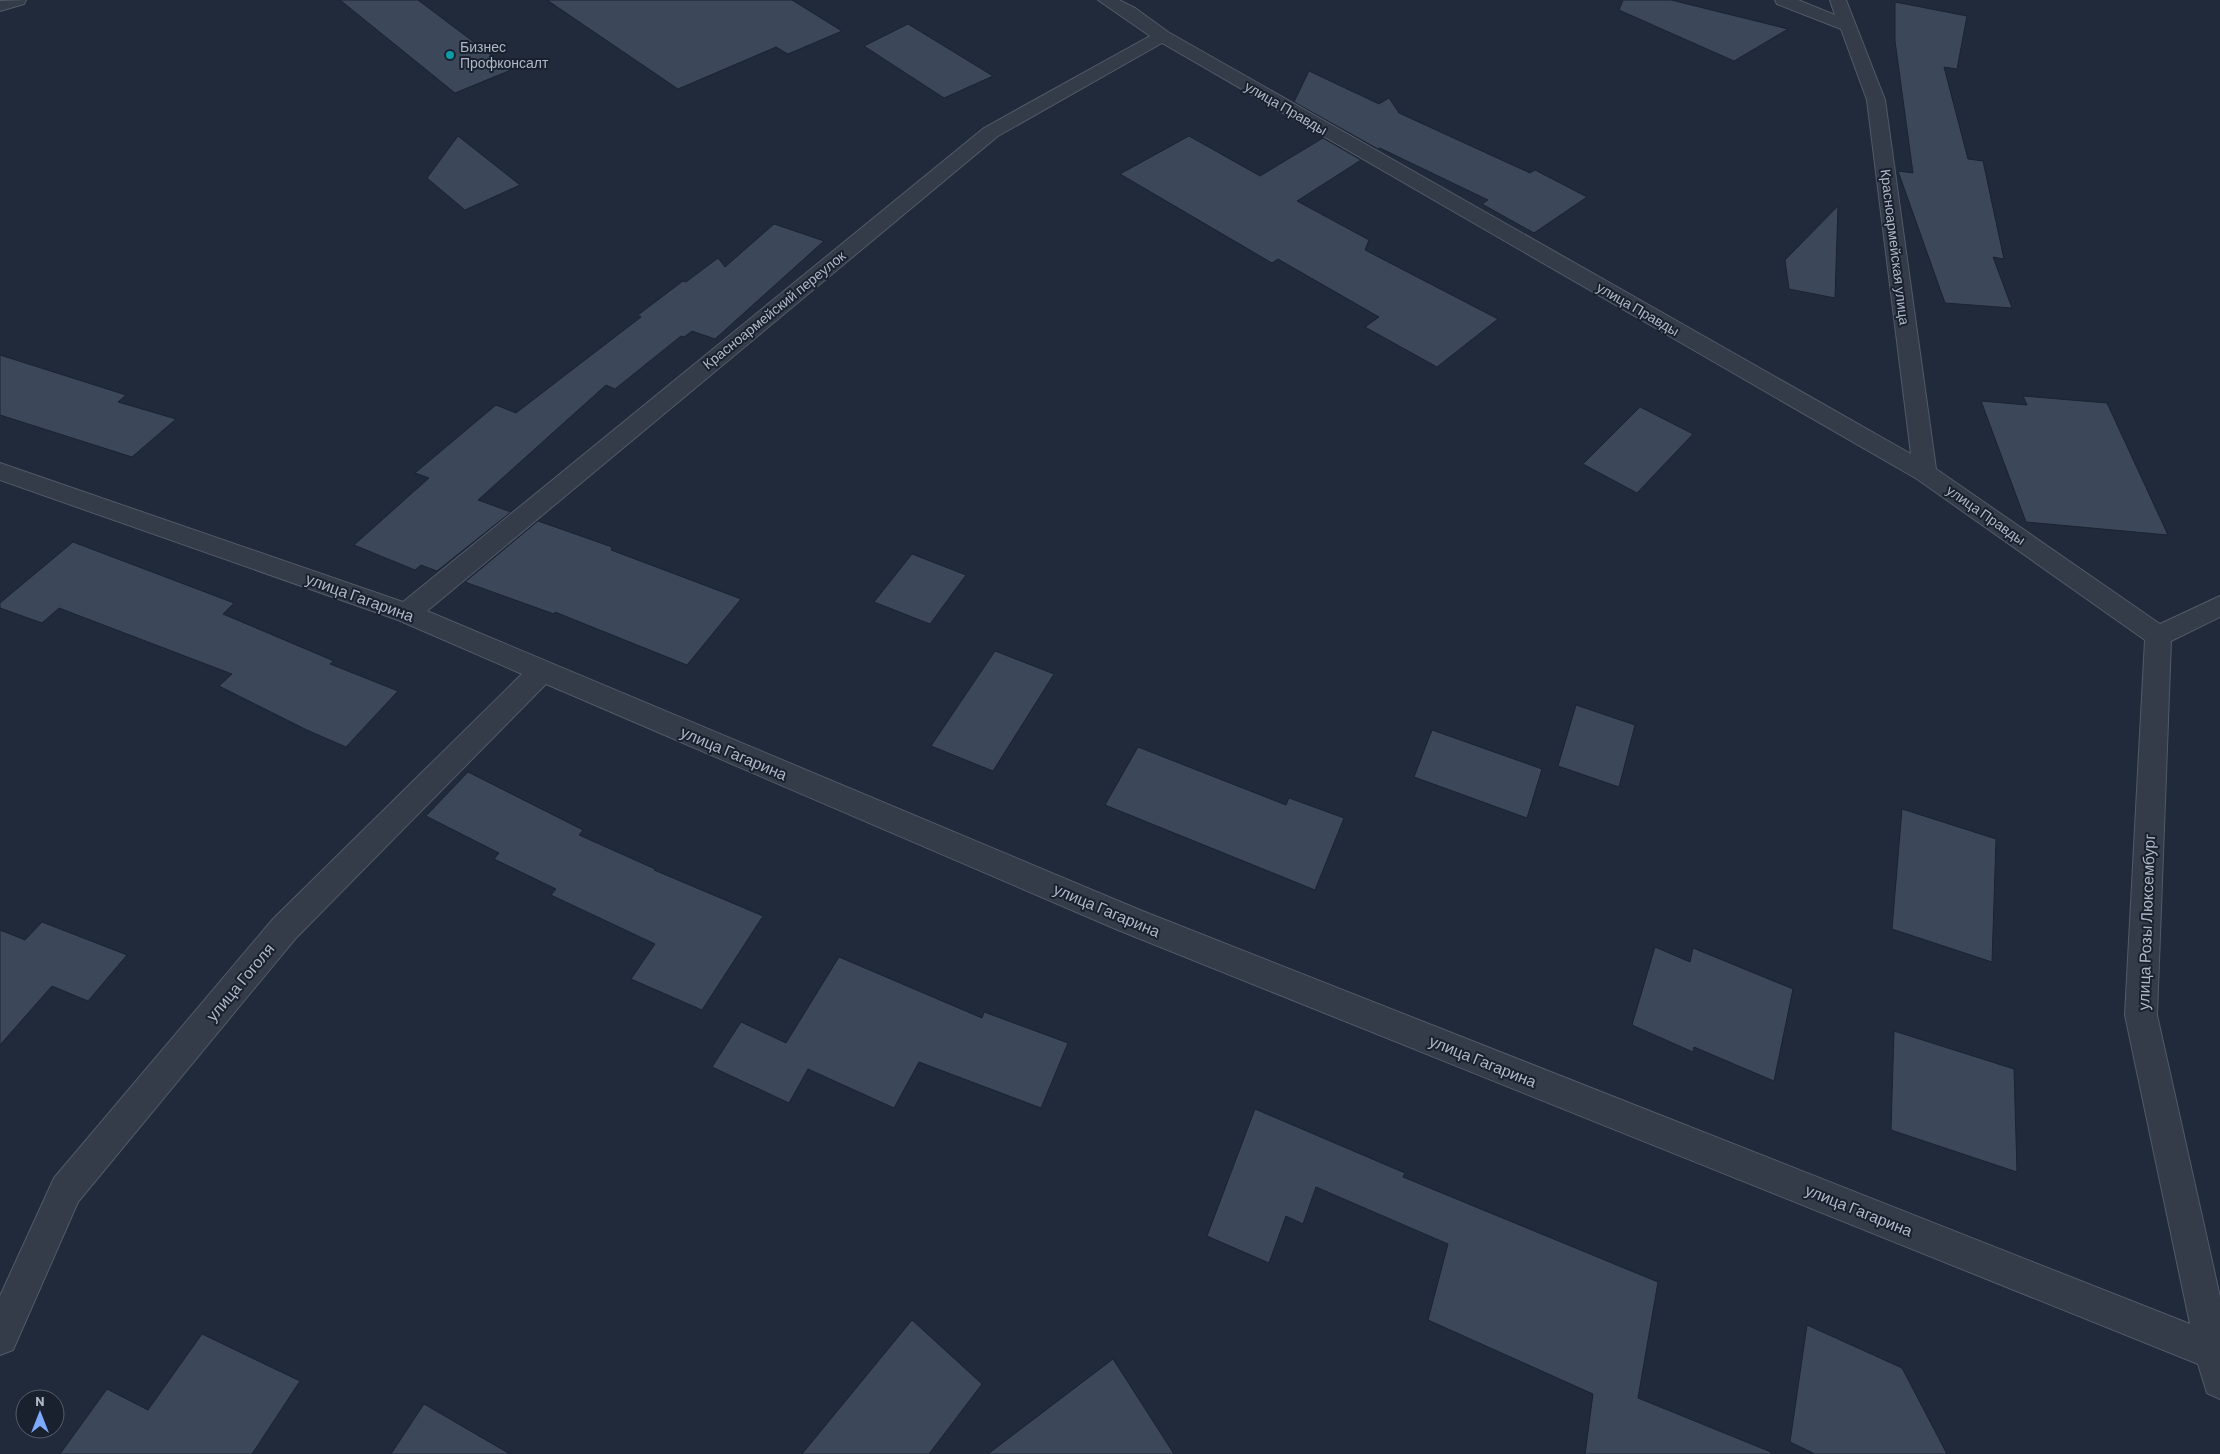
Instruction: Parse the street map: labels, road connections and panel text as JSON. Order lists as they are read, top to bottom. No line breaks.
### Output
{"streets":{"street":["улица Правды","Красноармейская улица","Красноармейский переулок","улица Гагарина","улица Розы Люксембург","улица Гоголя"]},"crossings":[["улица Правды","Красноармейская улица"],["улица Правды","Красноармейский переулок"],["улица Правды","улица Розы Люксембург"],["Красноармейский переулок","улица Гагарина"],["улица Гагарина","улица Розы Люксембург"],["улица Гагарина","улица Гоголя"]],"places":["Бизнес Профконсалт"],"north":"top"}
